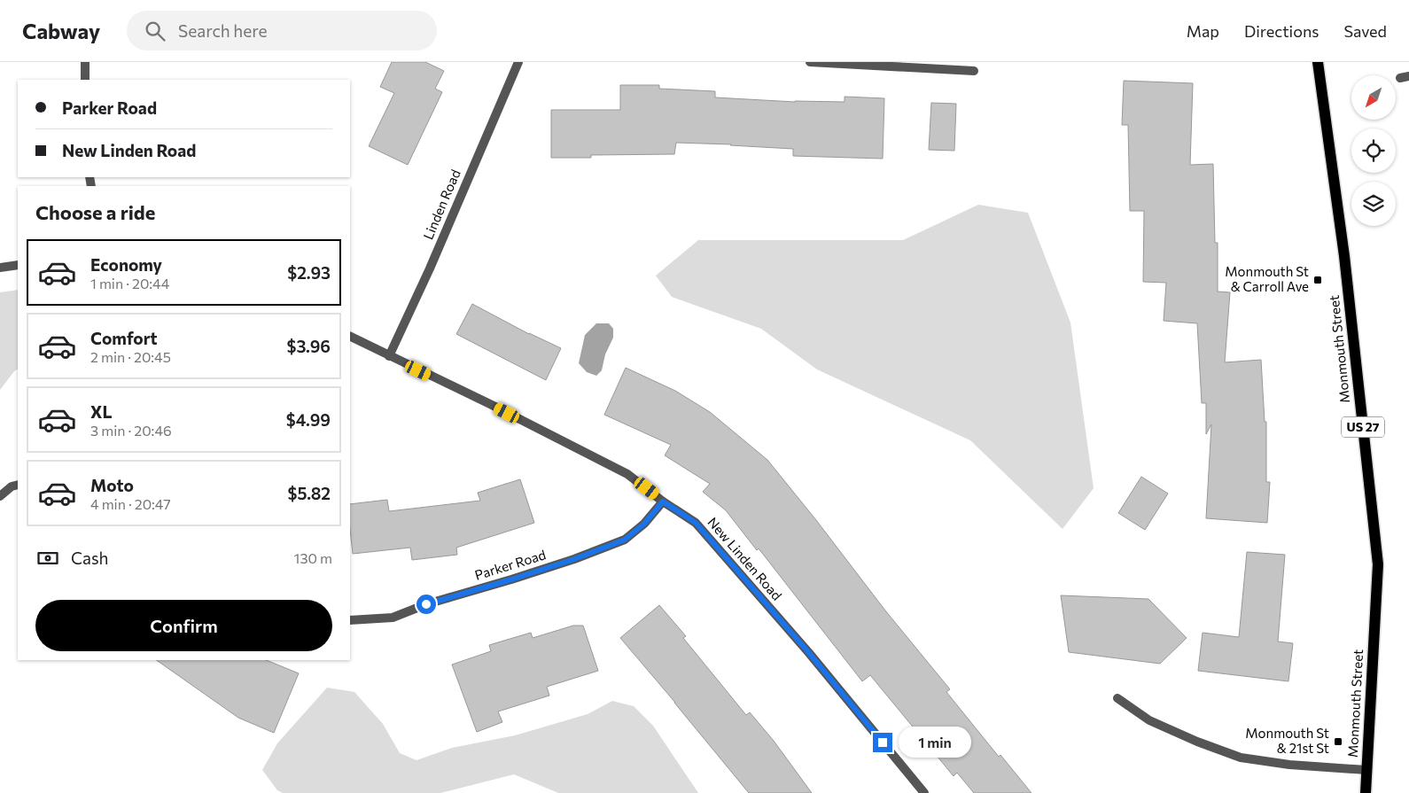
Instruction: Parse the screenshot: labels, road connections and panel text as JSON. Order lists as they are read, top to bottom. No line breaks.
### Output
{"streets":{"main road":["Monmouth Street","US 27"],"street":["Linden Road","New Linden Road","Parker Road"]},"crossings":[["Linden Road","New Linden Road"],["New Linden Road","Parker Road"]],"places":{"transit":["Monmouth St & Carroll Ave","Monmouth St & 21st St"]},"north":"bottom left","page":{"header":"Cabway","search":"Search here","nav":["Map","Directions","Saved"],"banner":["Parker Road","New Linden Road"],"heading":"Choose a ride","list":[{"name":"Economy","note":"1 min · 20:44","value":"$2.93"},{"name":"Comfort","note":"2 min · 20:45","value":"$3.96"},{"name":"XL","note":"3 min · 20:46","value":"$4.99"},{"name":"Moto","note":"4 min · 20:47","value":"$5.82"}],"pay":["Cash","130 m"],"buttons":"Confirm","bubble":"1 min"}}
